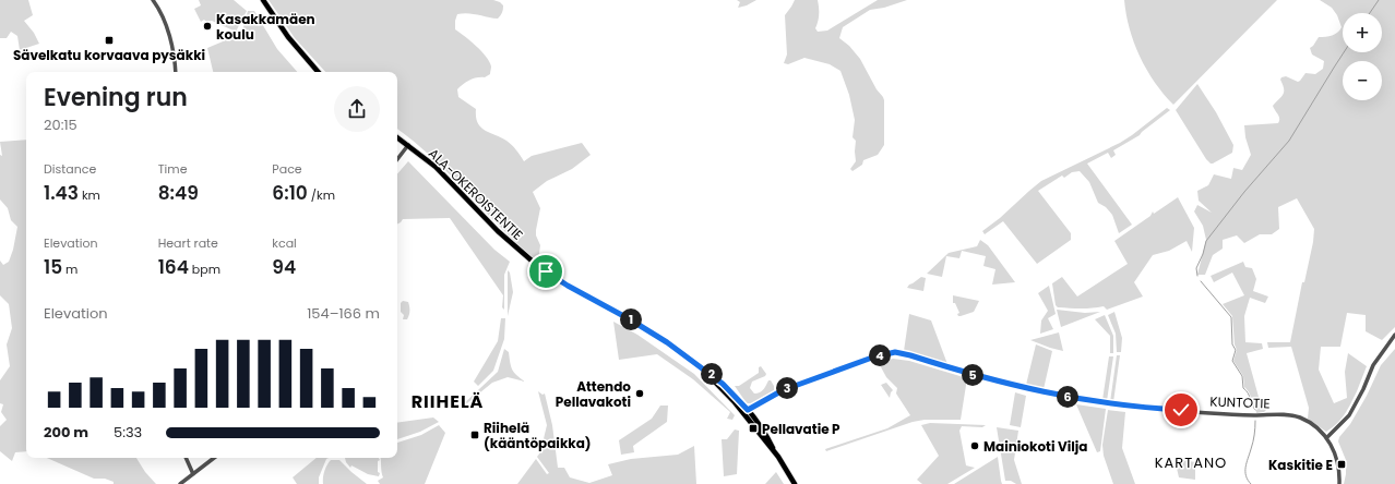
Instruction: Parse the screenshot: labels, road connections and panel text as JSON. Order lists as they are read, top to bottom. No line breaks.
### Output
{"streets":{"main road":["ALA-OKEROISTENTIE"],"street":["KUNTOTIE"]},"crossings":[["ALA-OKEROISTENTIE","KUNTOTIE"]],"districts":["RIIHELÄ","KARTANO"],"places":{"other":["Kasakkamäen koulu","Attendo Pellavakoti","Mainiokoti Vilja"],"transit":["Sävelkatu korvaava pysäkki","Pellavatie P","Riihelä (kääntöpaikka)","Kaskitie E"]},"page":{"map_buttons":["+","−"],"heading":["Evening run","20:15"],"stats":[["Distance","1.43 km"],["Time","8:49"],["Pace","6:10 /km"],["Elevation","15 m"],["Heart rate","164 bpm"],["kcal","94"]],"chart":["Elevation","154–166 m"],"pins":["1","4","2","5","3","6"],"list":[{"name":"200 m","note":"5:33"}]}}
